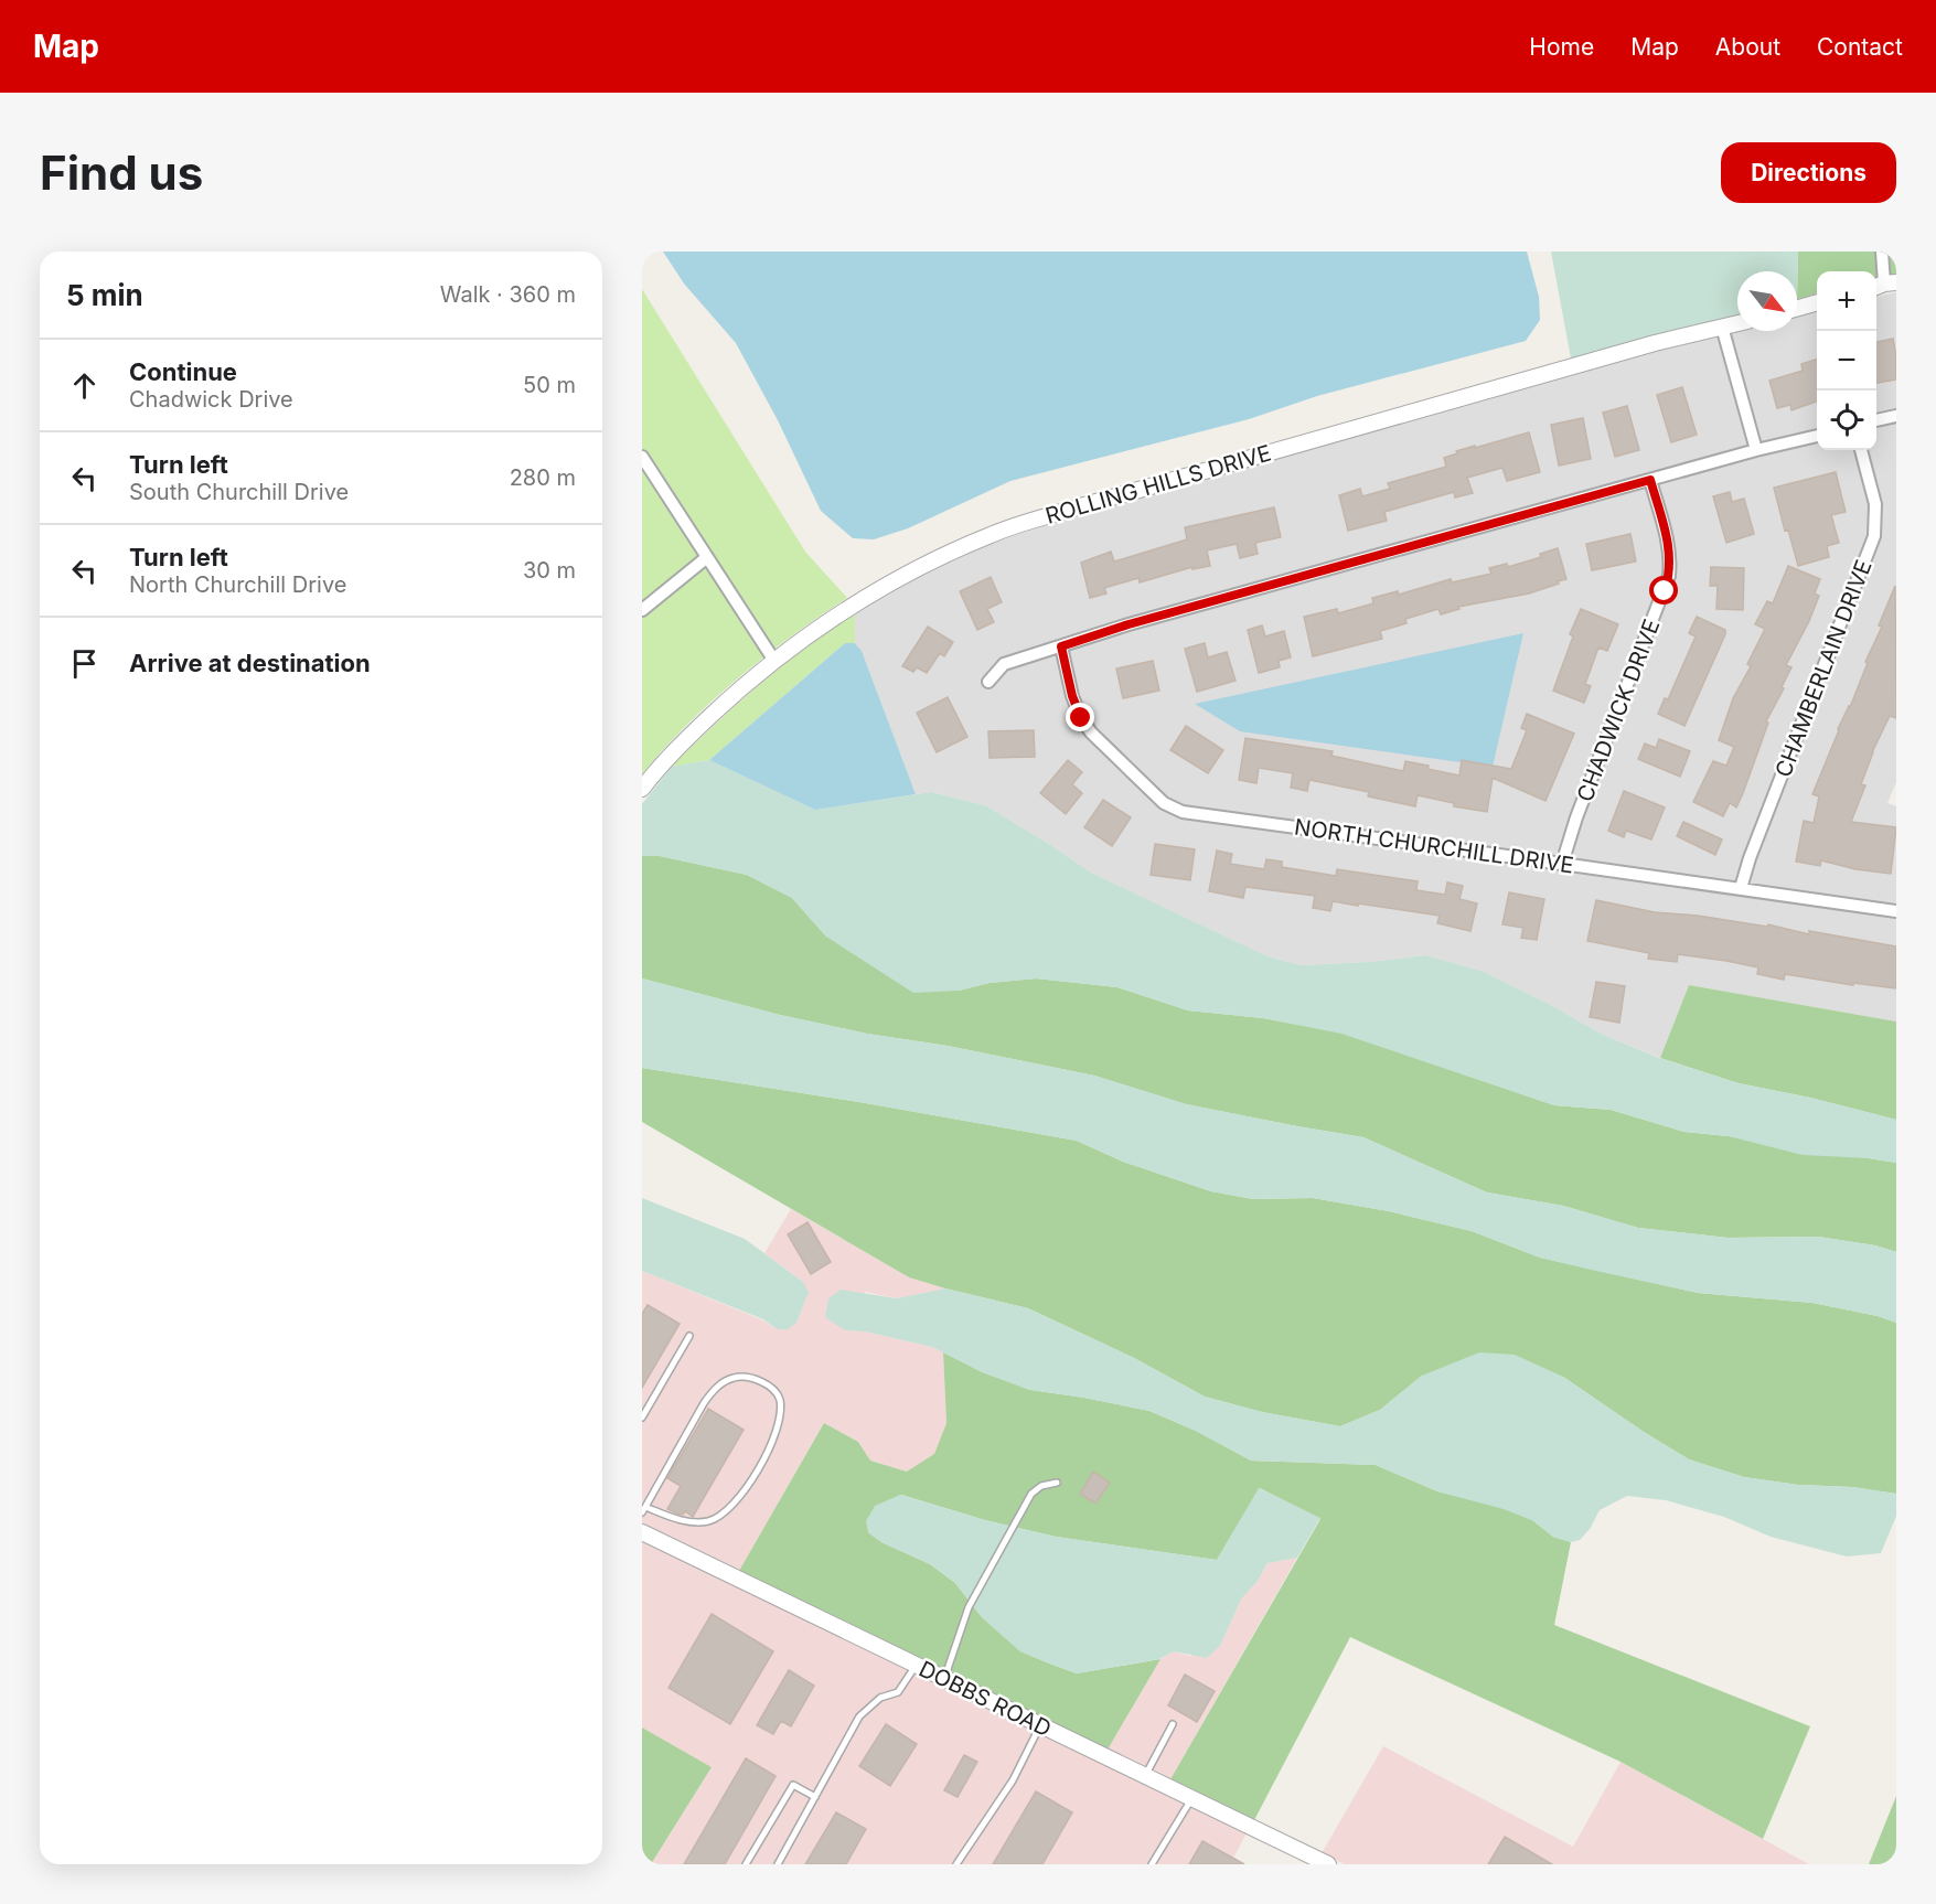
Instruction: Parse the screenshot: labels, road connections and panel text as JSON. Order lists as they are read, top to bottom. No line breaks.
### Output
{"streets":{"street":["ROLLING HILLS DRIVE","CHAMBERLAIN DRIVE","CHADWICK DRIVE","NORTH CHURCHILL DRIVE","DOBBS ROAD"]},"crossings":[["CHAMBERLAIN DRIVE","NORTH CHURCHILL DRIVE"],["CHADWICK DRIVE","NORTH CHURCHILL DRIVE"]],"north":"bottom right","page":{"header":"Map","nav":["Home","Map","About","Contact"],"buttons":"Directions","title":"Find us","heading":["5 min","Walk · 360 m"],"map_buttons":["+","−"],"list":[["Continue","Chadwick Drive","50 m"],["Turn left","South Churchill Drive","280 m"],["Turn left","North Churchill Drive","30 m"],"Arrive at destination"]}}
